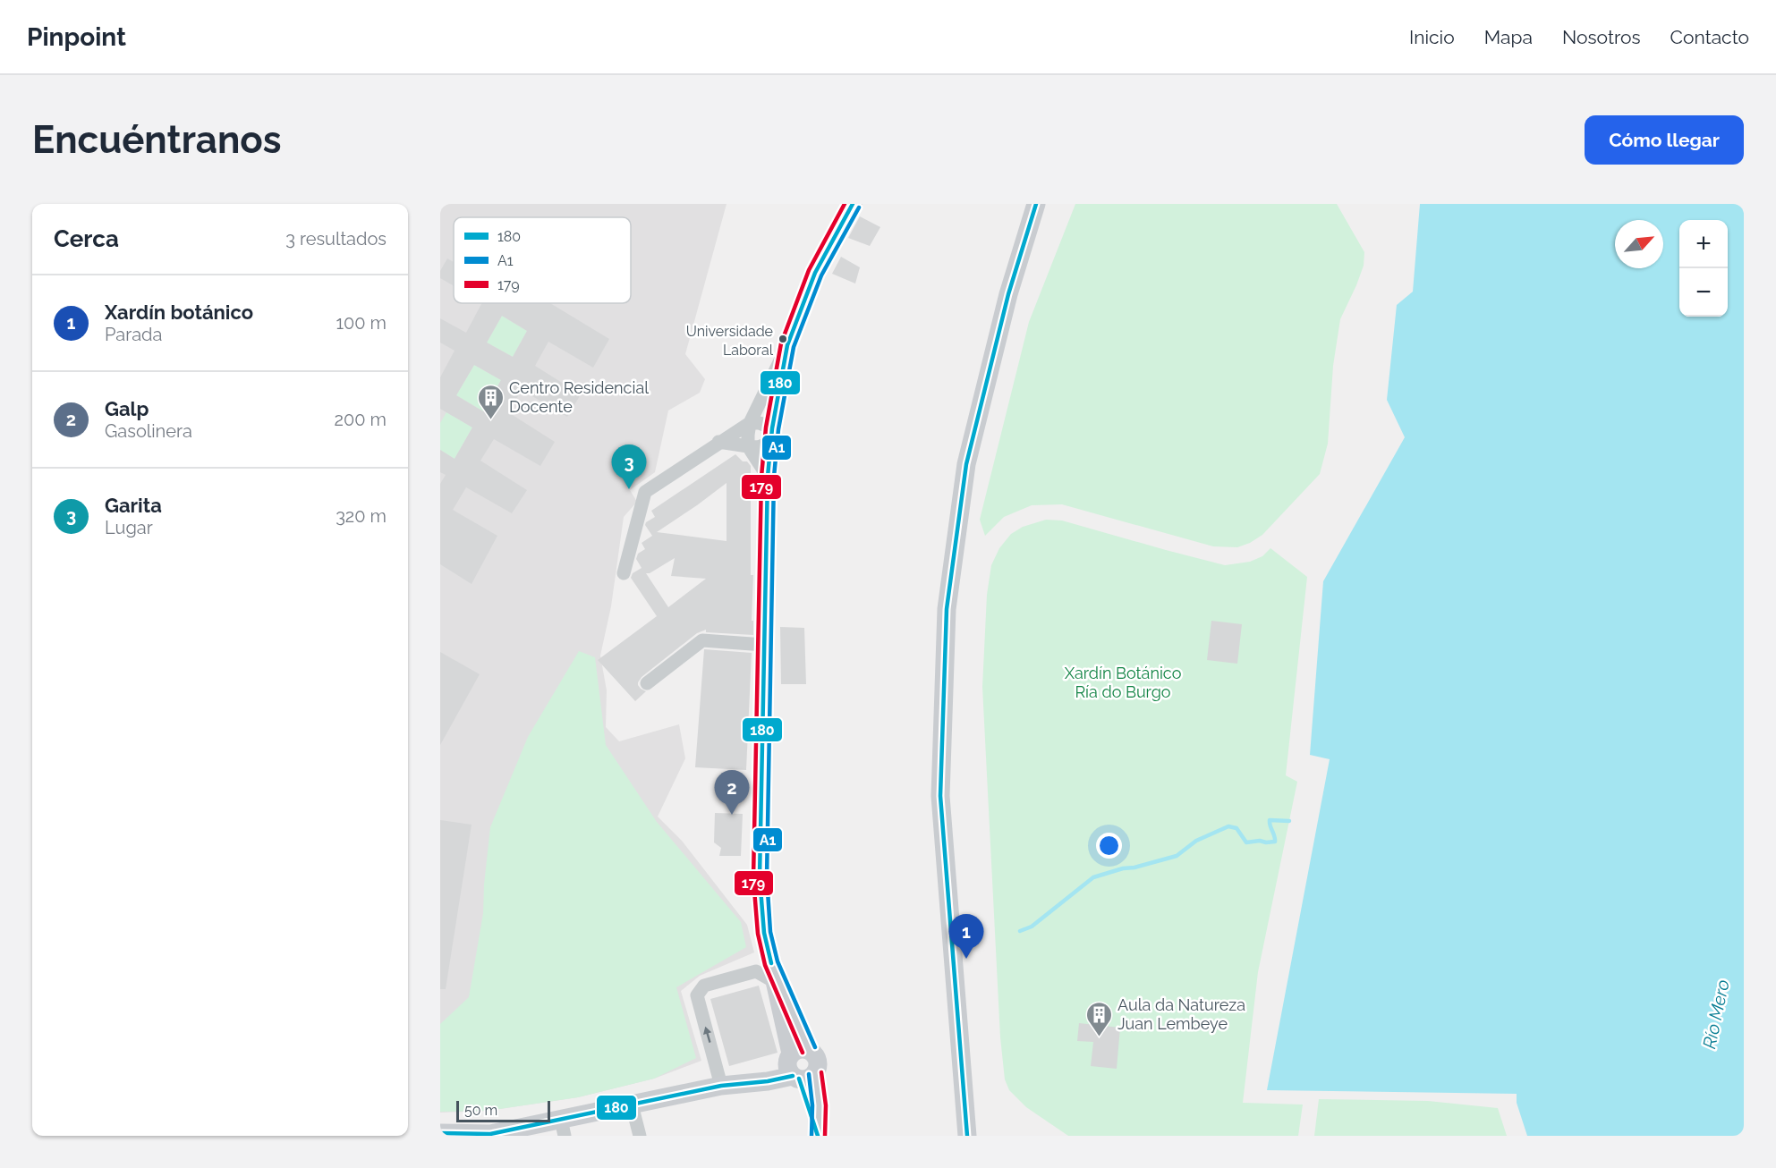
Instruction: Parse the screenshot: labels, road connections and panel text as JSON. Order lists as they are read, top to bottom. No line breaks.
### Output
{"water":["Río Mero"],"parks":["Xardín Botánico Ría do Burgo"],"places":{"other":["Universidade Laboral"],"building":["Centro Residencial Docente","Aula da Natureza Juan Lembeye"]},"lines":["transit line 180","transit line 179","transit line A1"],"legend":["180","A1","179"],"scale_bar":"50 m","north":"top right","page":{"header":"Pinpoint","nav":["Inicio","Mapa","Nosotros","Contacto"],"buttons":"Cómo llegar","title":"Encuéntranos","heading":["Cerca","3 resultados"],"map_buttons":["+","−"],"list":[{"mark":"1","name":"Xardín botánico","note":"Parada","value":"100 m"},{"mark":"2","name":"Galp","note":"Gasolinera","value":"200 m"},{"mark":"3","name":"Garita","note":"Lugar","value":"320 m"}],"pins":["3","2","1"],"scale":"50 m"}}
